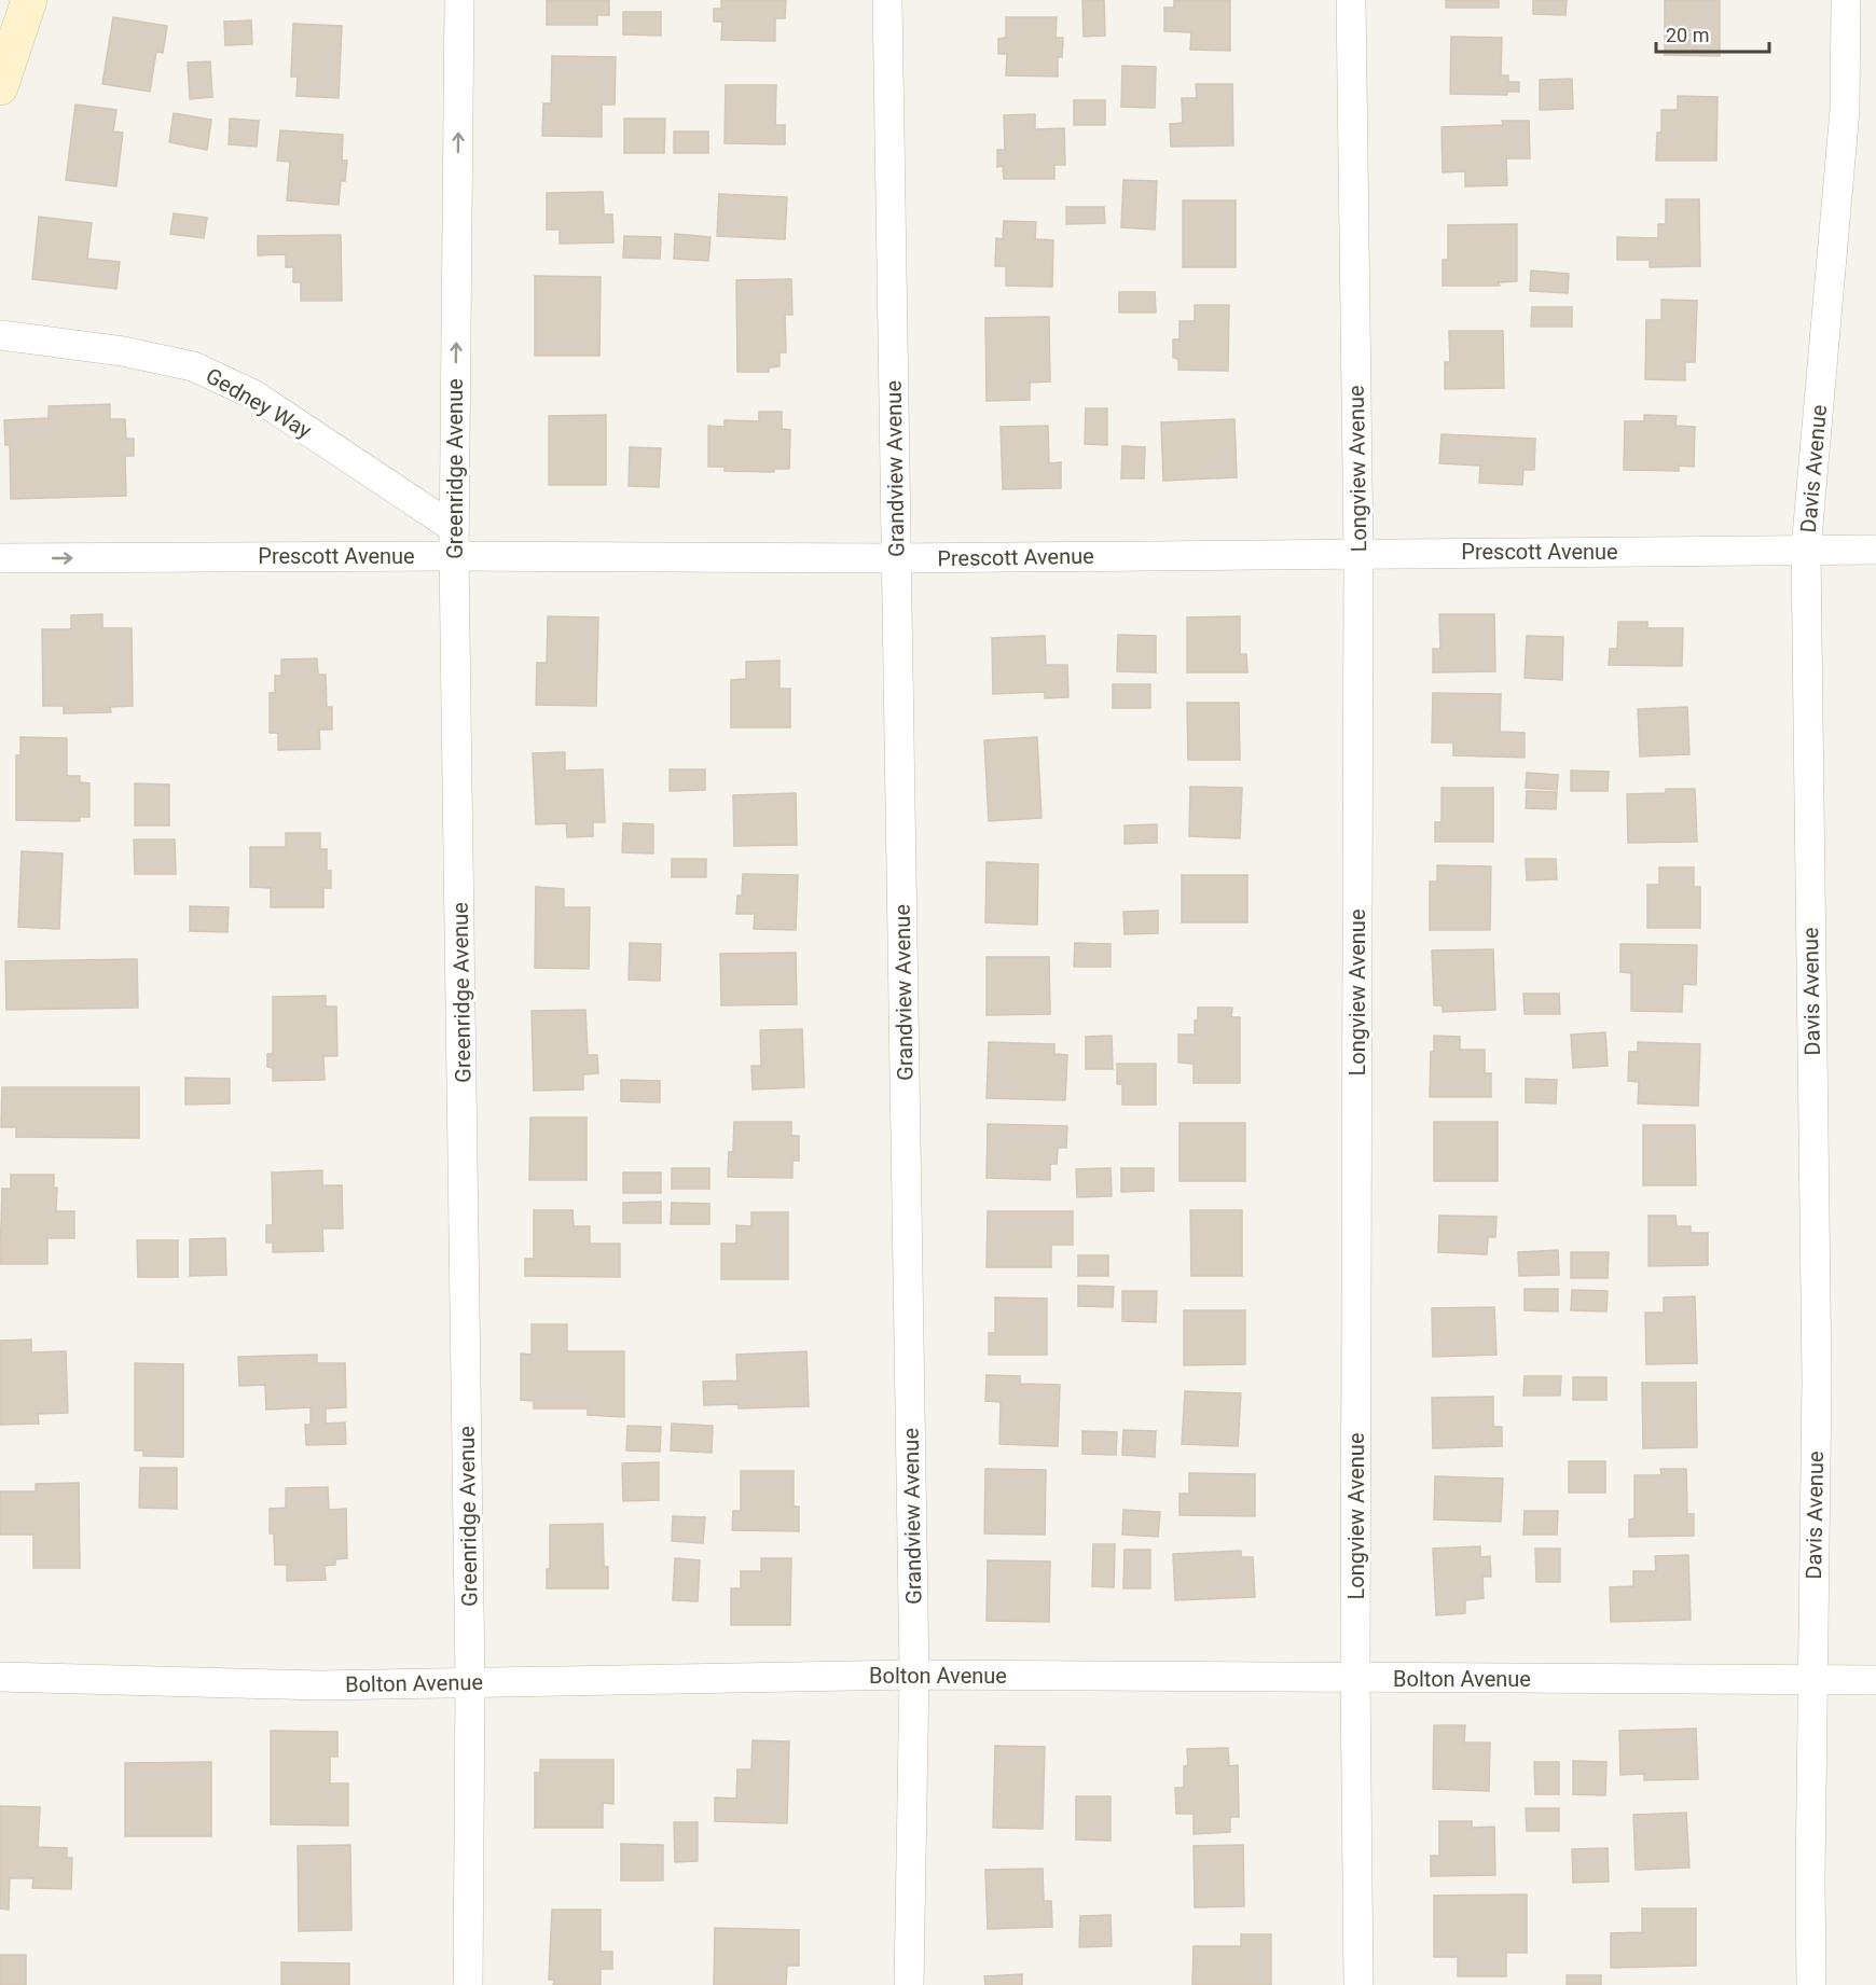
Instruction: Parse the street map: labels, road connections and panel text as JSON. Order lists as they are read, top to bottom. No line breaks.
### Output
{"streets":{"street":["Gedney Way","Greenridge Avenue","Grandview Avenue","Longview Avenue","Davis Avenue","Prescott Avenue","Bolton Avenue"]},"crossings":[["Gedney Way","Greenridge Avenue"],["Gedney Way","Prescott Avenue"],["Greenridge Avenue","Prescott Avenue"],["Greenridge Avenue","Bolton Avenue"],["Grandview Avenue","Prescott Avenue"],["Grandview Avenue","Bolton Avenue"],["Longview Avenue","Prescott Avenue"],["Longview Avenue","Bolton Avenue"],["Davis Avenue","Prescott Avenue"],["Davis Avenue","Bolton Avenue"]],"scale_bar":"20 m"}
